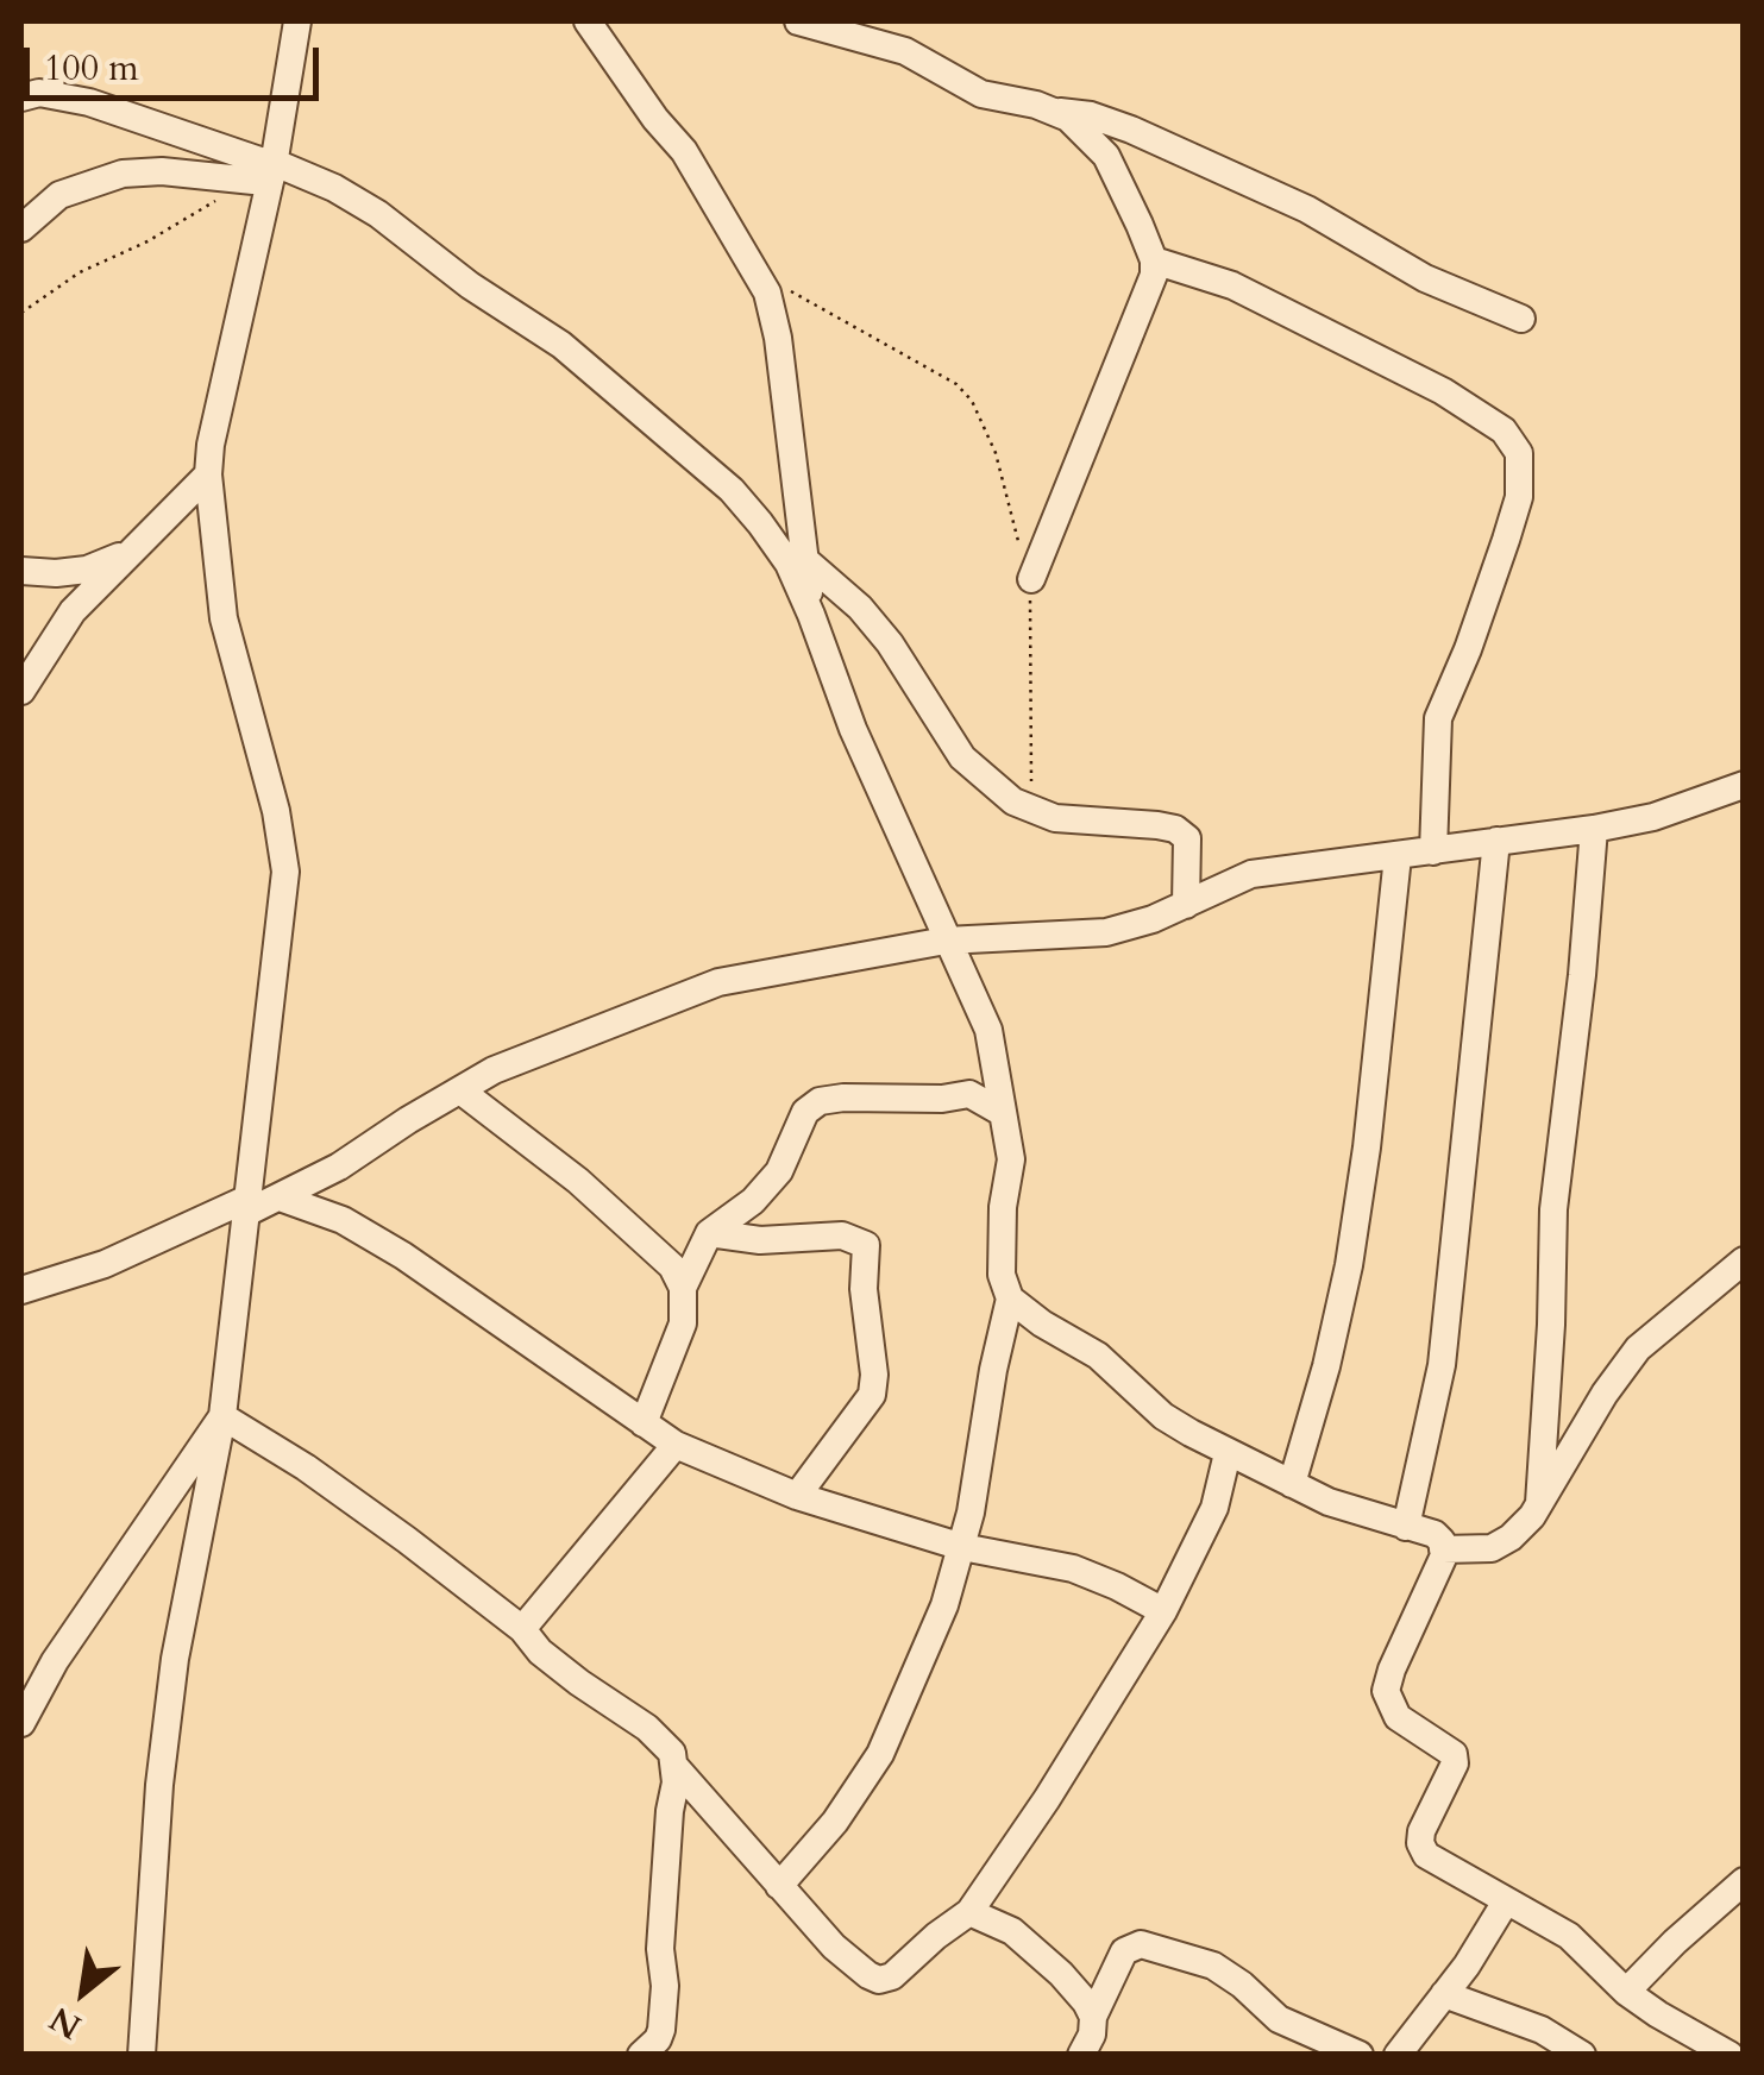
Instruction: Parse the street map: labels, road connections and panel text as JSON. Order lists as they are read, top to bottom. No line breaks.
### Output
{"scale_bar":"100 m","north":"bottom left"}
